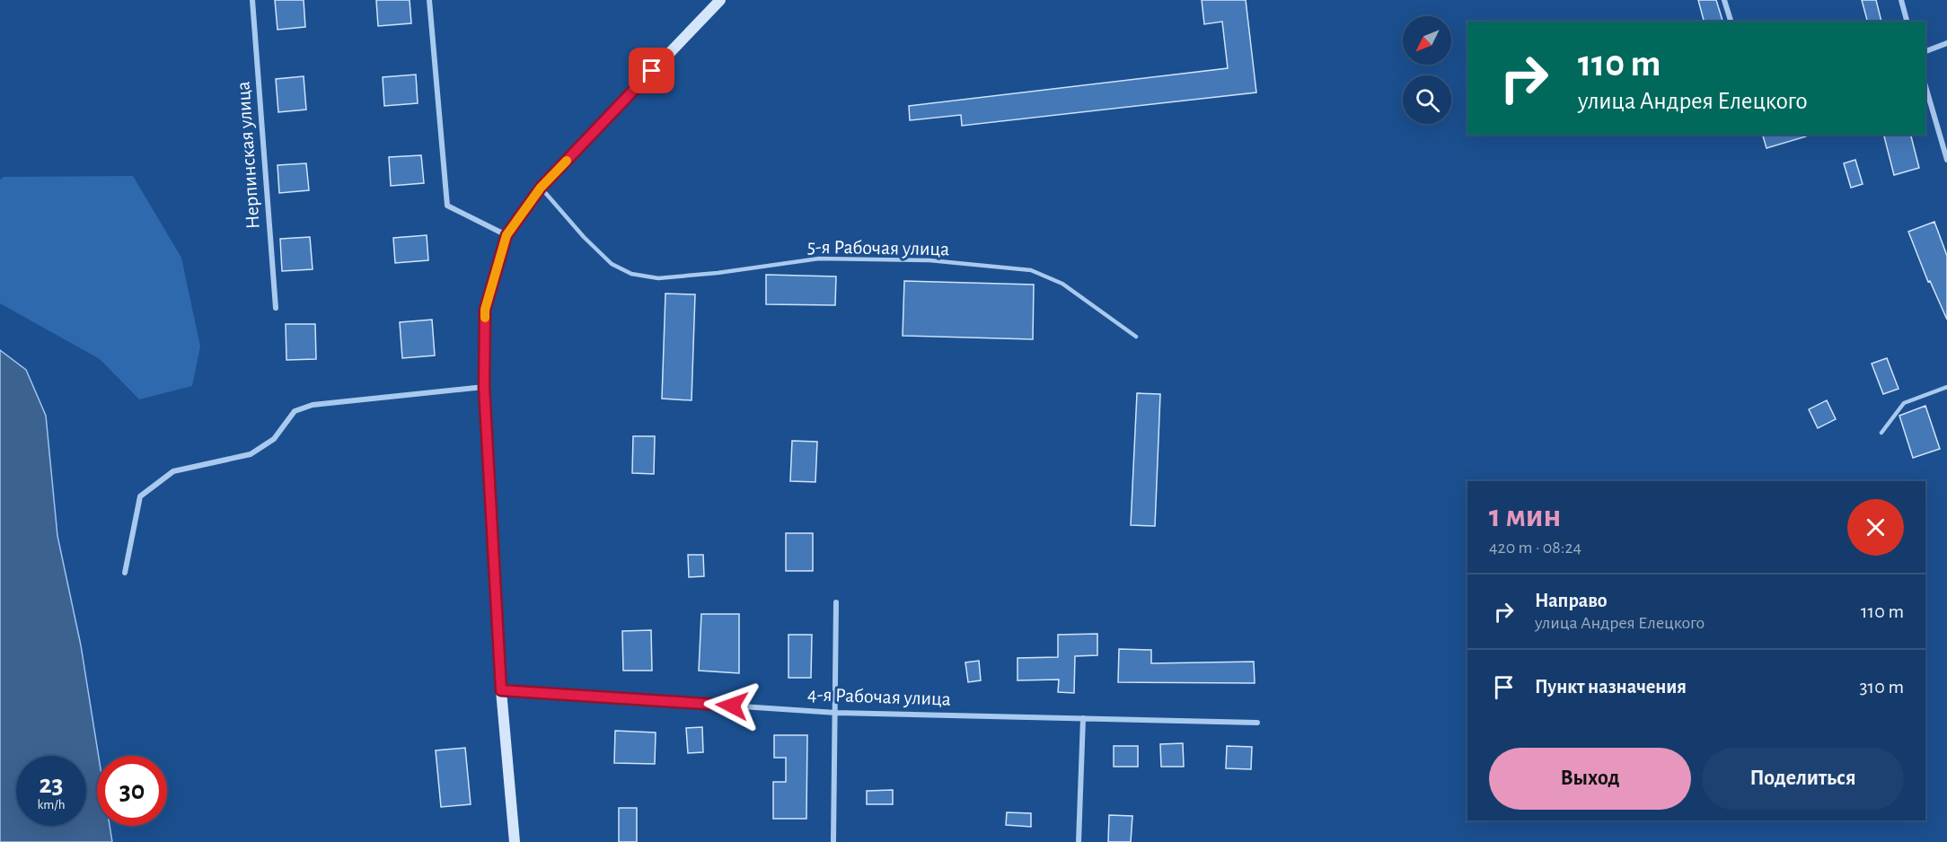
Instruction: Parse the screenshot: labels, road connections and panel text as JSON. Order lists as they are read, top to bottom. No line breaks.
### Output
{"streets":{"street":["Нерпинская улица","4-я Рабочая улица"],"lane":["5-я Рабочая улица"]},"north":"bottom left","page":{"turn":["110 m","улица Андрея Елецкого"],"heading":["1 мин","420 m · 08:24"],"list":[{"name":"Направо","note":"улица Андрея Елецкого","value":"110 m"},{"name":"Пункт назначения","value":"310 m"}],"buttons":["Выход","Поделиться"],"speed":"23 km/h","limit":"30"}}
